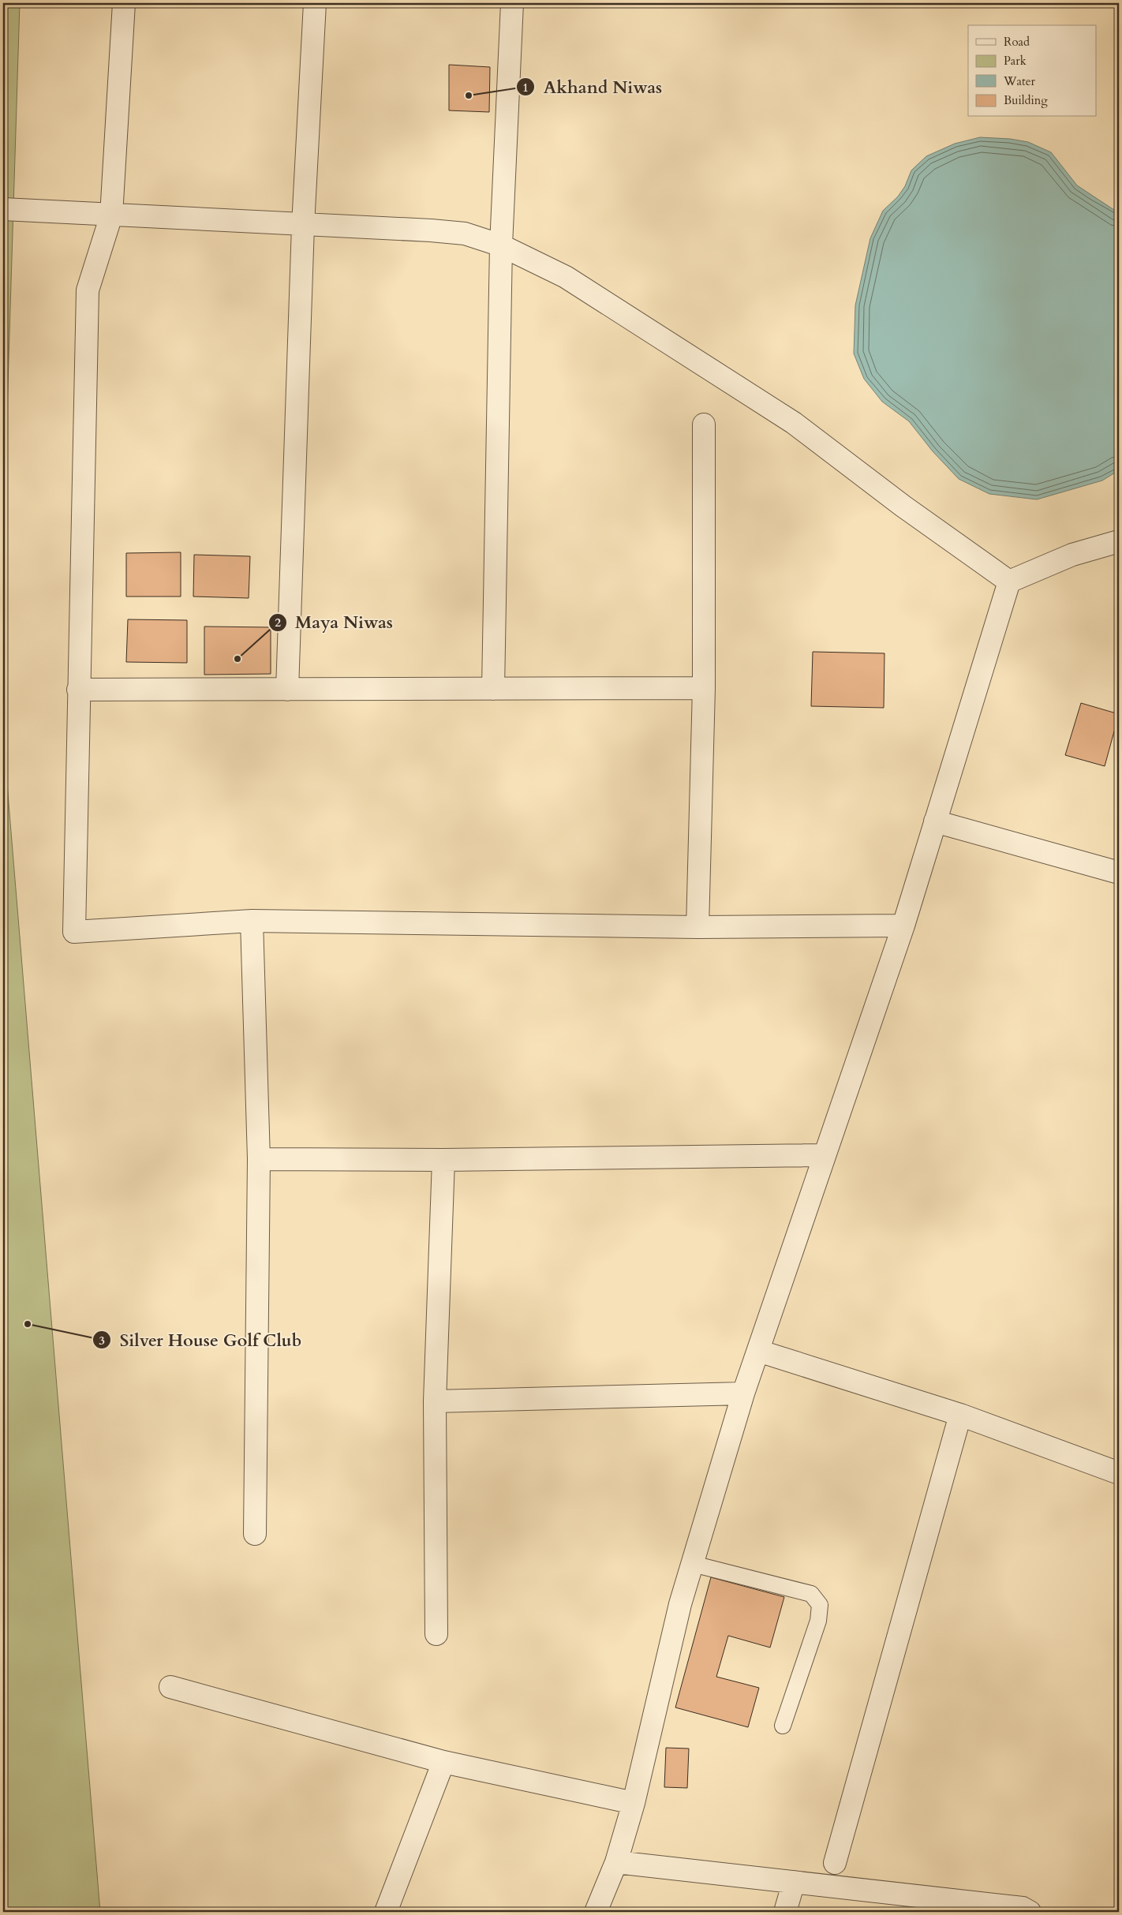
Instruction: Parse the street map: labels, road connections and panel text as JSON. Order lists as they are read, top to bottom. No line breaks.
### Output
{"places":["Akhand Niwas","Maya Niwas","Silver House Golf Club"],"legend":["Road","Park","Water","Building"]}
